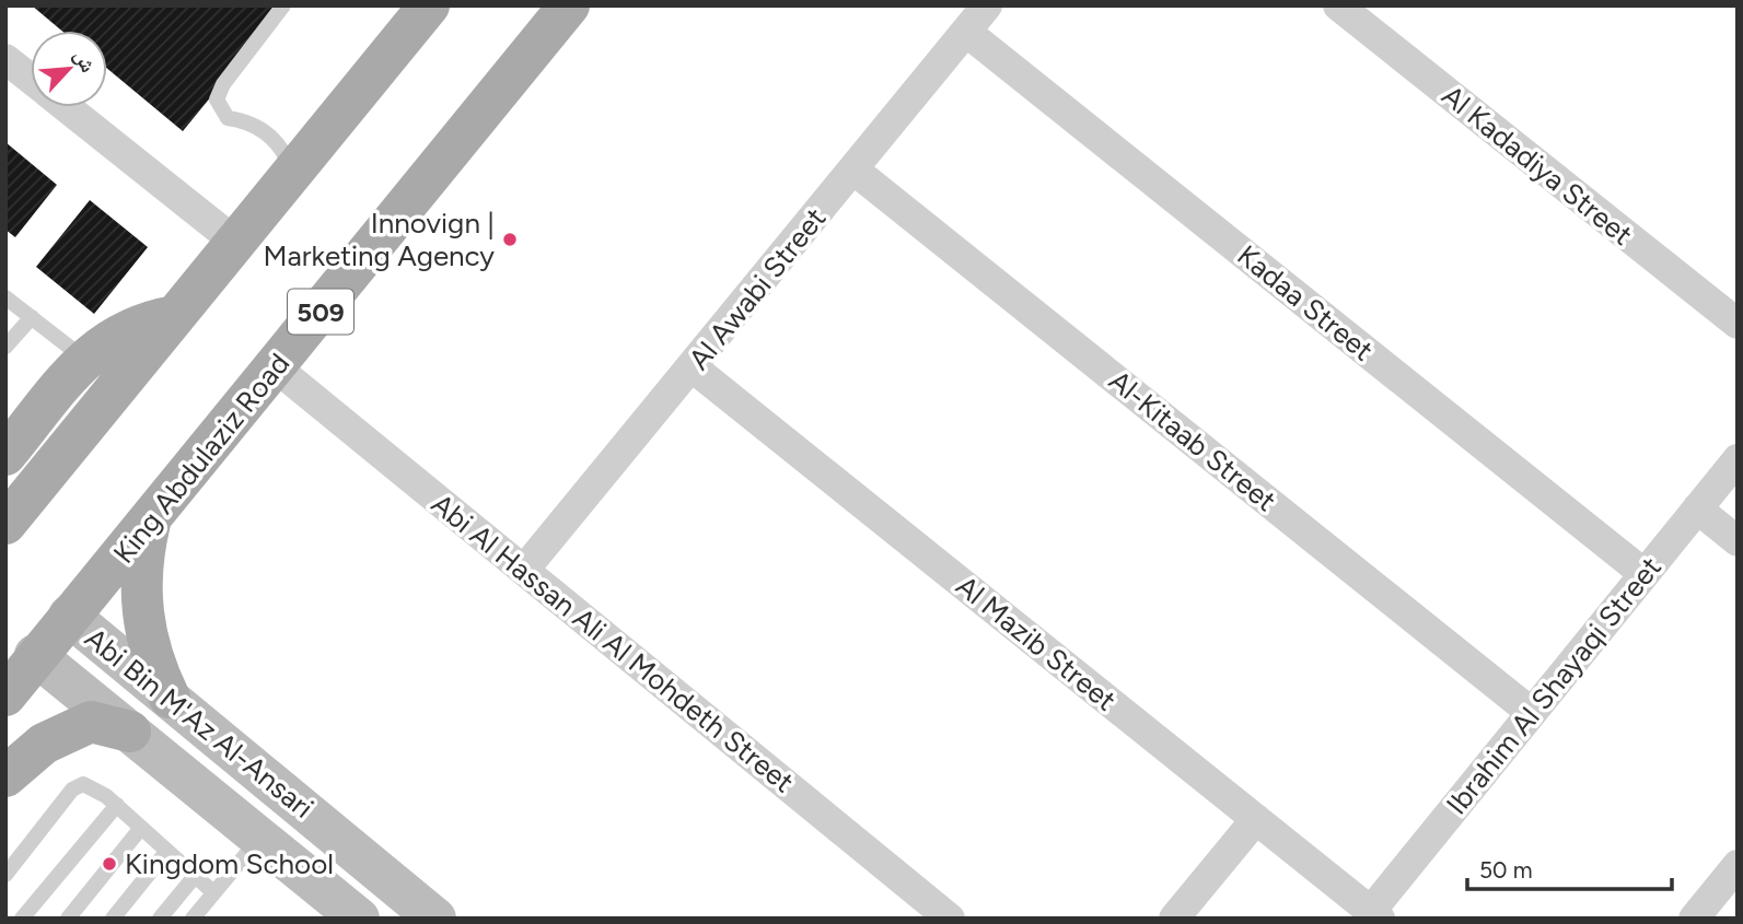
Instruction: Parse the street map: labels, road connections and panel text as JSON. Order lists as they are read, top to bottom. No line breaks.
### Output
{"streets":{"main road":["509","King Abdulaziz Road"],"street":["Al Kadadiya Street","Al Awabi Street","Kadaa Street","Al-Kitaab Street","Abi Al Hassan Ali Al Mohdeth Street","Al Mazib Street","Ibrahim Al Shayaqi Street","Abi Bin M'Az Al-Ansari"]},"crossings":[["Al Awabi Street","Kadaa Street"],["Al Awabi Street","Al-Kitaab Street"],["Al Awabi Street","Abi Al Hassan Ali Al Mohdeth Street"],["Al Awabi Street","Al Mazib Street"],["Kadaa Street","Ibrahim Al Shayaqi Street"],["Al-Kitaab Street","Ibrahim Al Shayaqi Street"],["King Abdulaziz Road","Abi Al Hassan Ali Al Mohdeth Street"],["King Abdulaziz Road","Abi Bin M'Az Al-Ansari"],["Al Mazib Street","Ibrahim Al Shayaqi Street"]],"places":["Innovign | Marketing Agency","Kingdom School"],"scale_bar":"50 m","north":"top right"}
